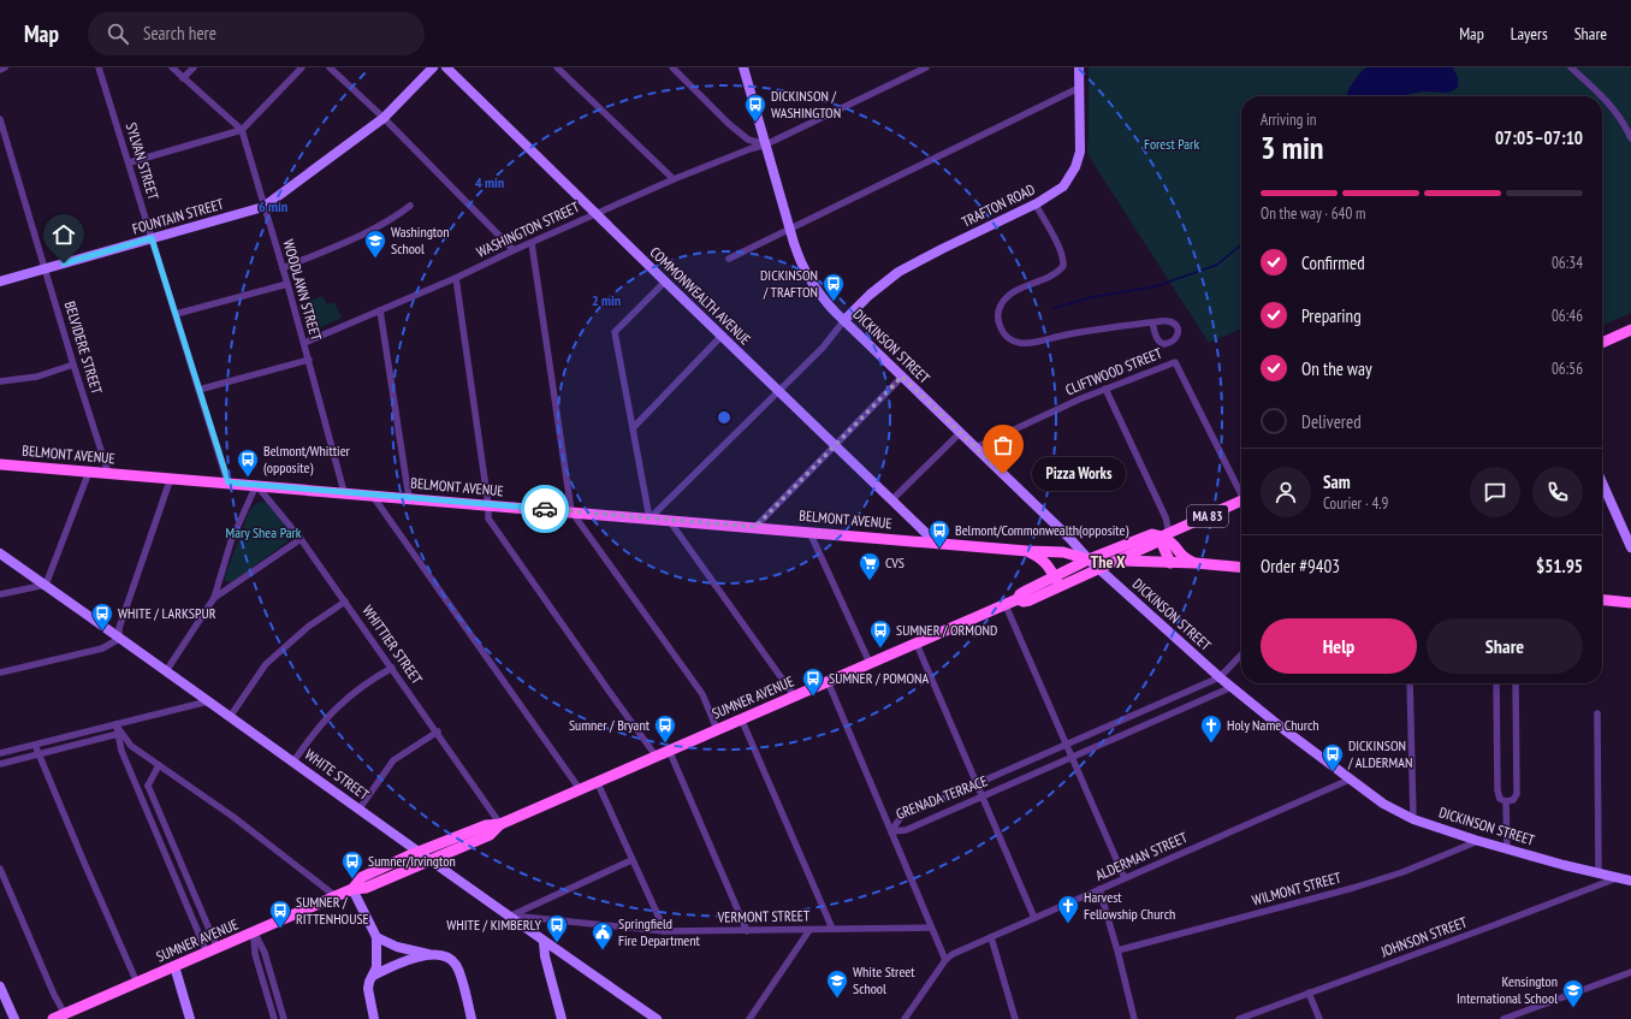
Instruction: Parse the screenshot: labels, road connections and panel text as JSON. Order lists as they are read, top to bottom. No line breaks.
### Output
{"streets":{"main road":["TRAFTON ROAD","FOUNTAIN STREET","COMMONWEALTH AVENUE","DICKINSON STREET","BELMONT AVENUE","MA 83","SUMNER AVENUE","WHITE STREET"],"street":["SYLVAN STREET","WASHINGTON STREET","WOODLAWN STREET","BELVIDERE STREET","CLIFTWOOD STREET","WHITTIER STREET","GRENADA TERRACE","ALDERMAN STREET","WILMONT STREET","VERMONT STREET","JOHNSON STREET"]},"crossings":[["SYLVAN STREET","FOUNTAIN STREET"],["SYLVAN STREET","BELMONT AVENUE"],["TRAFTON ROAD","DICKINSON STREET"],["FOUNTAIN STREET","WOODLAWN STREET"],["FOUNTAIN STREET","BELVIDERE STREET"],["WASHINGTON STREET","WOODLAWN STREET"],["WASHINGTON STREET","COMMONWEALTH AVENUE"],["WASHINGTON STREET","DICKINSON STREET"],["WOODLAWN STREET","BELMONT AVENUE"],["COMMONWEALTH AVENUE","BELMONT AVENUE"],["DICKINSON STREET","CLIFTWOOD STREET"],["DICKINSON STREET","BELMONT AVENUE"],["DICKINSON STREET","SUMNER AVENUE"],["DICKINSON STREET","GRENADA TERRACE"],["DICKINSON STREET","ALDERMAN STREET"],["DICKINSON STREET","WILMONT STREET"],["DICKINSON STREET","JOHNSON STREET"],["BELVIDERE STREET","BELMONT AVENUE"],["BELMONT AVENUE","WHITTIER STREET"],["BELMONT AVENUE","SUMNER AVENUE"],["WHITTIER STREET","SUMNER AVENUE"],["SUMNER AVENUE","WHITE STREET"],["WHITE STREET","VERMONT STREET"]],"districts":["The X"],"parks":["Forest Park","Mary Shea Park"],"places":{"bus stop":["DICKINSON / WASHINGTON","DICKINSON / TRAFTON","Belmont/Whittier (opposite)","Belmont/Commonwealth(opposite)","WHITE / LARKSPUR","SUMNER / ORMOND","SUMNER / POMONA","Sumner / Bryant","DICKINSON / ALDERMAN","Sumner/Irvington","SUMNER / RITTENHOUSE","WHITE / KIMBERLY"],"school or university":["Washington School","White Street School","Kensington International School"],"other":["Pizza Works"],"supermarket":["CVS"],"church":["Holy Name Church","Harvest Fellowship Church"],"public building":["Springfield Fire Department"]},"page":{"header":"Map","search":"Search here","nav":["Map","Layers","Share"],"heading":["3 min","Arriving in","07:05–07:10"],"panel":["Sam","Courier · 4.9","Order #9403","$51.95"],"bar":"On the way · 640 m","list":[["Confirmed","06:34"],["Preparing","06:46"],["On the way","06:56"],"Delivered"],"bubble":"Pizza Works","buttons":["Help","Share"]},"rings":["4 min","6 min","2 min"]}
